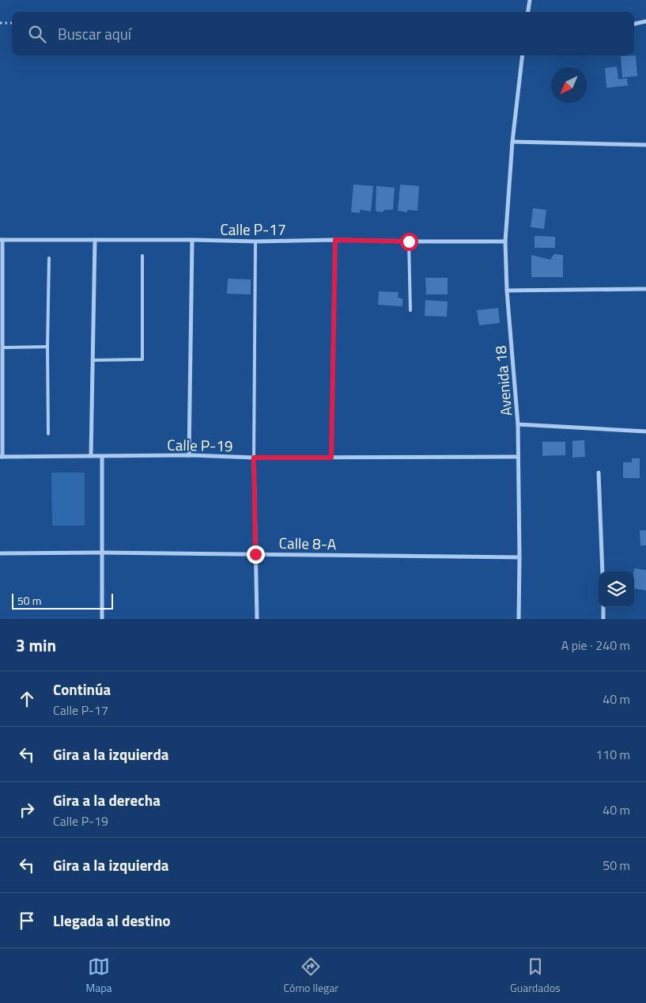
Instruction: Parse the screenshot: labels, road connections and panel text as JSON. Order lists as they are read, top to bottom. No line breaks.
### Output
{"streets":{"street":["Calle P-17","Avenida 18","Calle P-19","Calle 8-A"]},"crossings":[["Calle P-17","Avenida 18"],["Avenida 18","Calle P-19"],["Avenida 18","Calle 8-A"]],"scale_bar":"50 m","north":"bottom left","page":{"search":"Buscar aquí","scale":"50 m","heading":["3 min","A pie · 240 m"],"list":[["Continúa","Calle P-17","40 m"],["Gira a la izquierda","110 m"],["Gira a la derecha","Calle P-19","40 m"],["Gira a la izquierda","50 m"],"Llegada al destino"],"nav":["Mapa","Cómo llegar","Guardados"]}}
